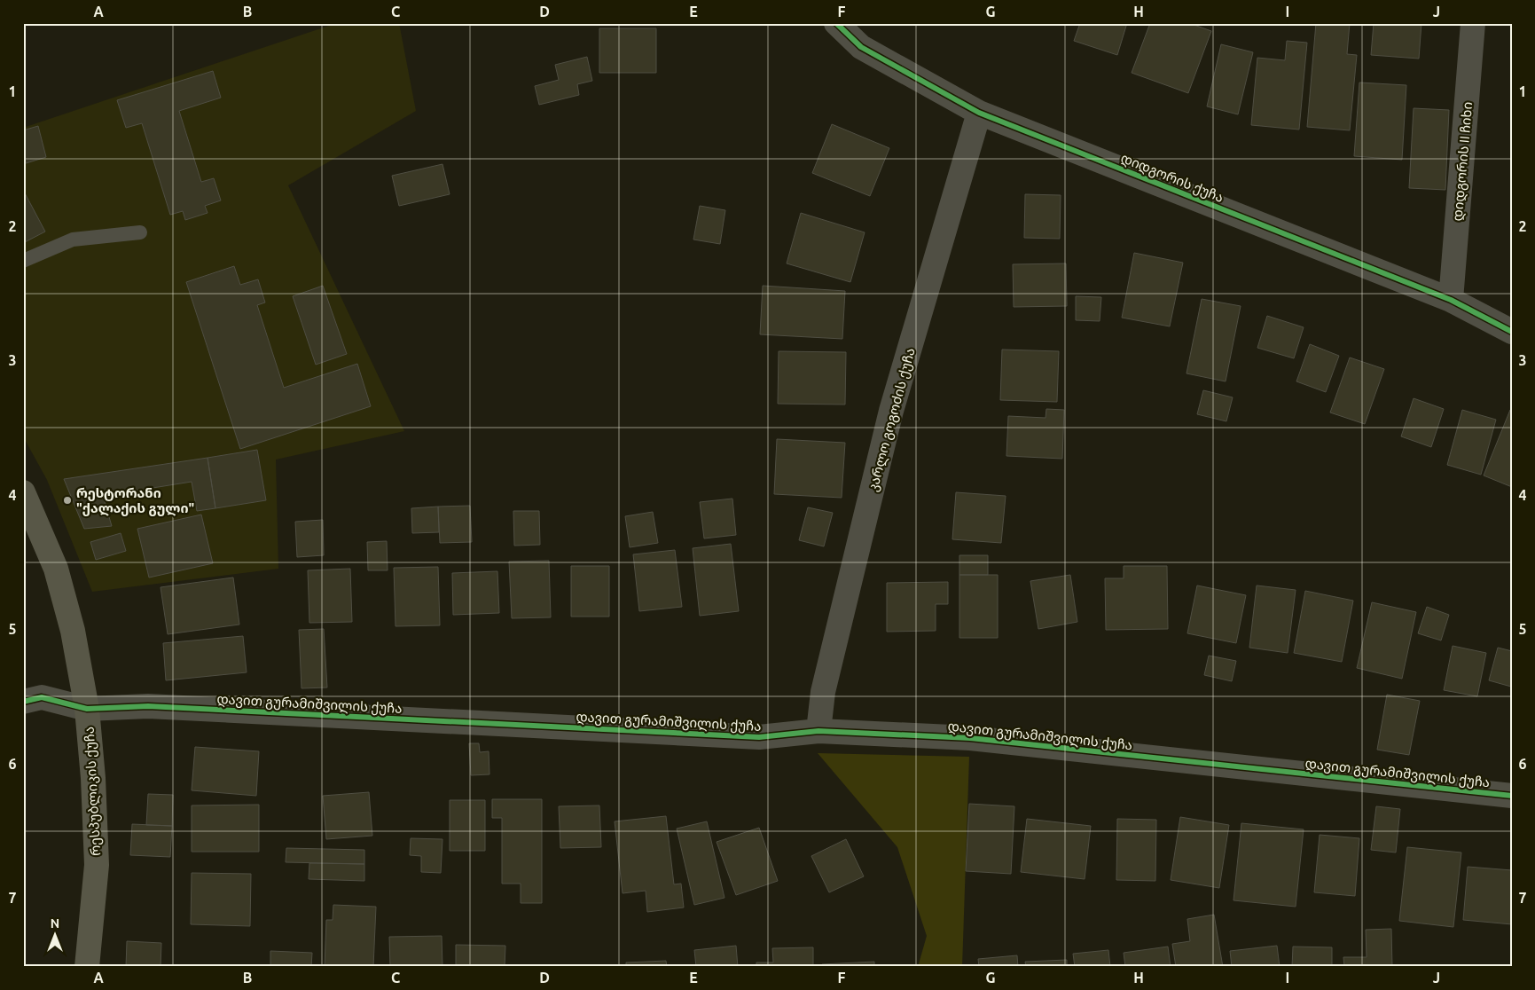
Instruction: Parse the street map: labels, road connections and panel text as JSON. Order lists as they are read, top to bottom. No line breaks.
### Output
{"streets":{"main road":["რესპუბლიკის ქუჩა"],"street":["დიდგორის II ჩიხი","დიდგორის ქუჩა","კარლო გოგოძის ქუჩა","დავით გურამიშვილის ქუჩა"]},"crossings":[["დიდგორის II ჩიხი","დიდგორის ქუჩა"],["დიდგორის ქუჩა","კარლო გოგოძის ქუჩა"],["კარლო გოგოძის ქუჩა","დავით გურამიშვილის ქუჩა"],["დავით გურამიშვილის ქუჩა","რესპუბლიკის ქუჩა"]],"places":["რესტორანი \"ქალაქის გული\""],"north":"top","grid":{"columns":["A","B","C","D","E","F","G","H","I","J"],"rows":["1","2","3","4","5","6","7"]}}
